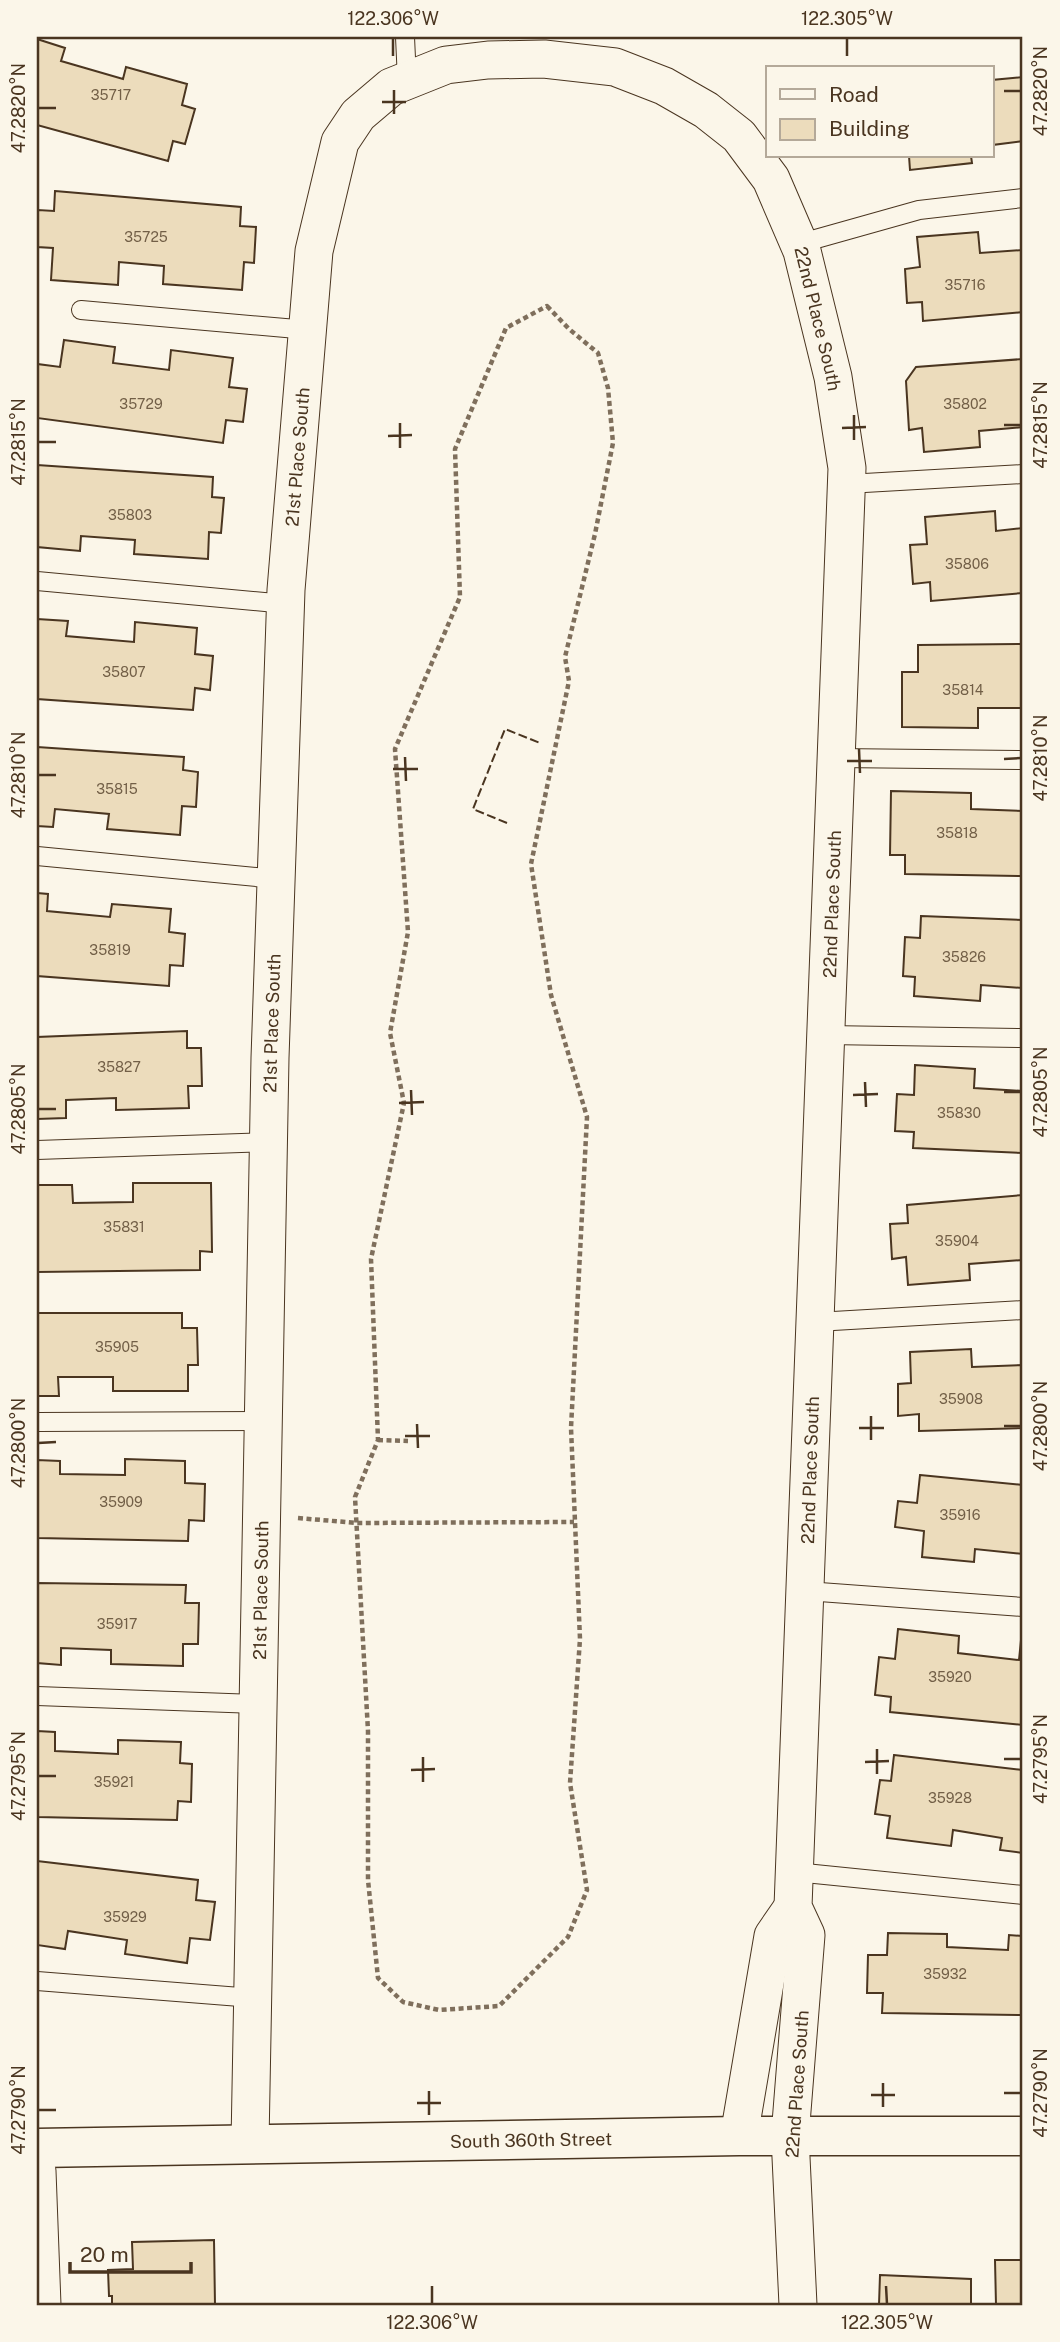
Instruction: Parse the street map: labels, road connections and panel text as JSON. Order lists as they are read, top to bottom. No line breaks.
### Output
{"streets":{"street":["22nd Place South","21st Place South","South 360th Street"]},"crossings":[["22nd Place South","21st Place South"],["22nd Place South","South 360th Street"],["21st Place South","South 360th Street"]],"house_numbers":["35717","35725","35716","35729","35802","35803","35806","35807","35814","35815","35818","35819","35826","35827","35830","35831","35904","35905","35908","35909","35916","35917","35920","35921","35928","35929","35932"],"legend":["Road","Building"],"scale_bar":"20 m","coordinates":["122.306°W","122.305°W","47.2820°N","47.2815°N","47.2810°N","47.2805°N","47.2800°N","47.2795°N","47.2790°N"]}
